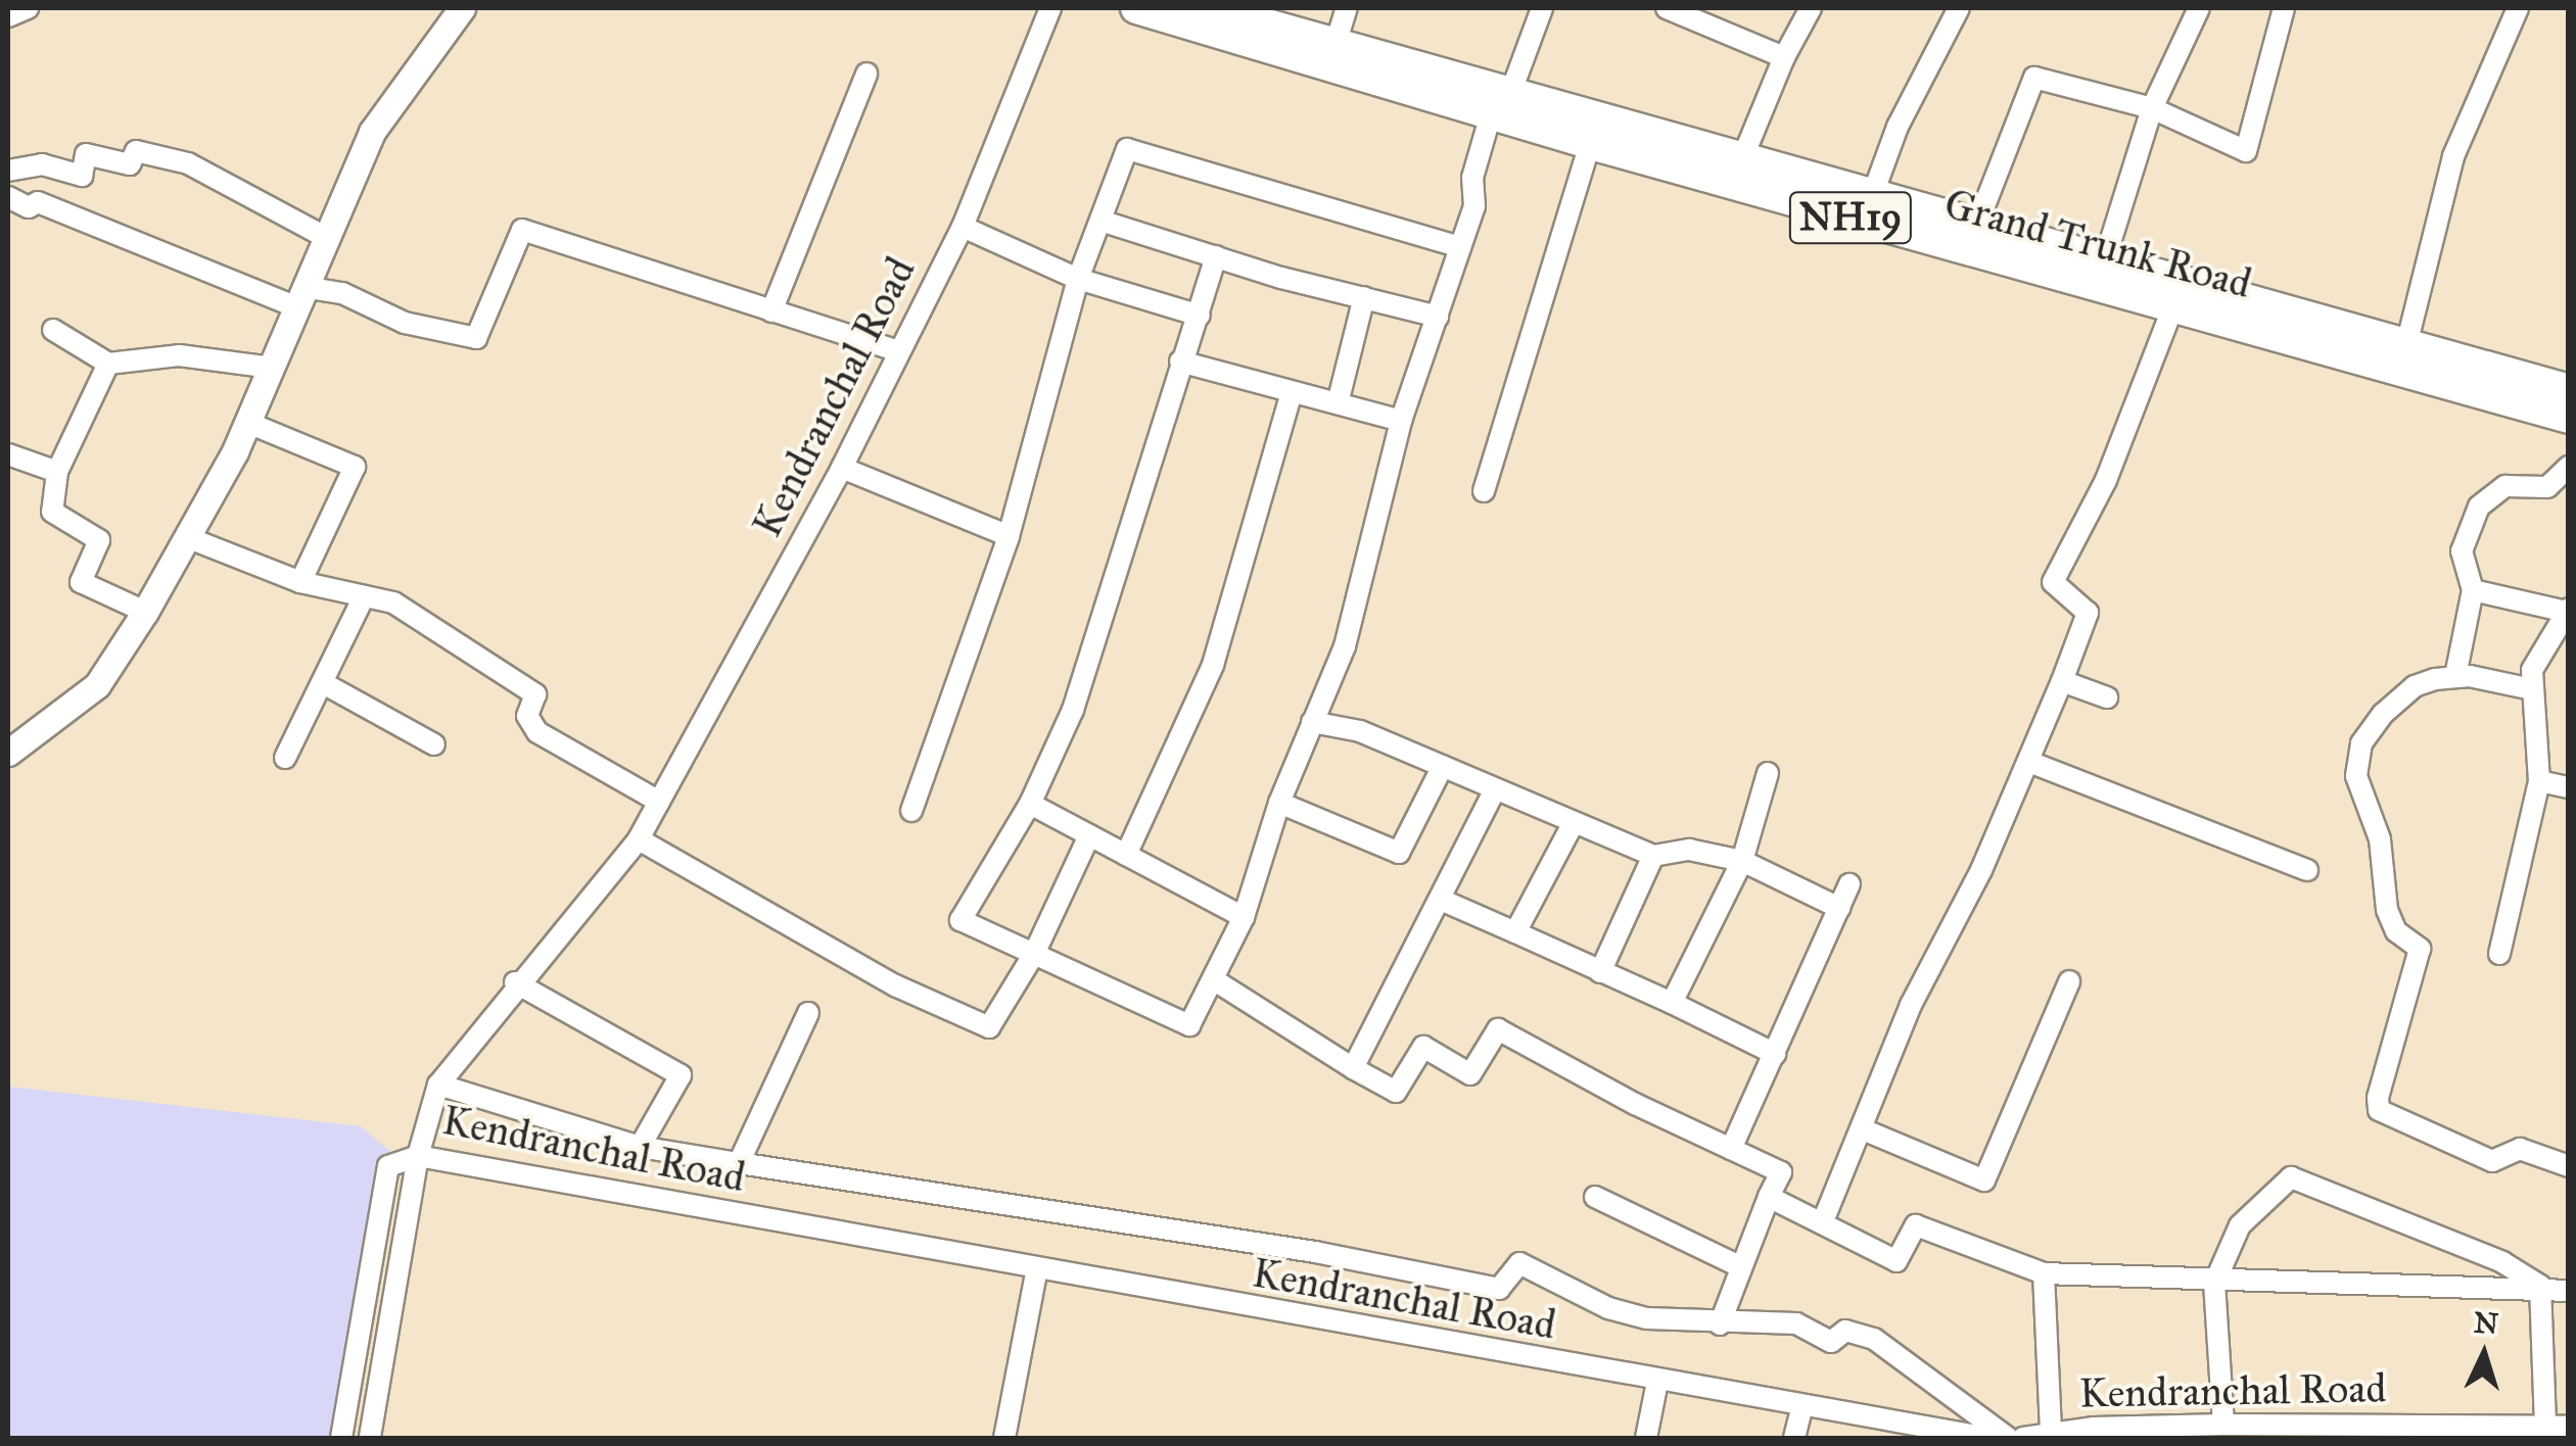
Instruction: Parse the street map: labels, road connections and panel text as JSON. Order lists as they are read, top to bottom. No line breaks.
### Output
{"streets":{"highway":["NH19","Grand Trunk Road"],"street":["Kendranchal Road"]},"north":"top"}
